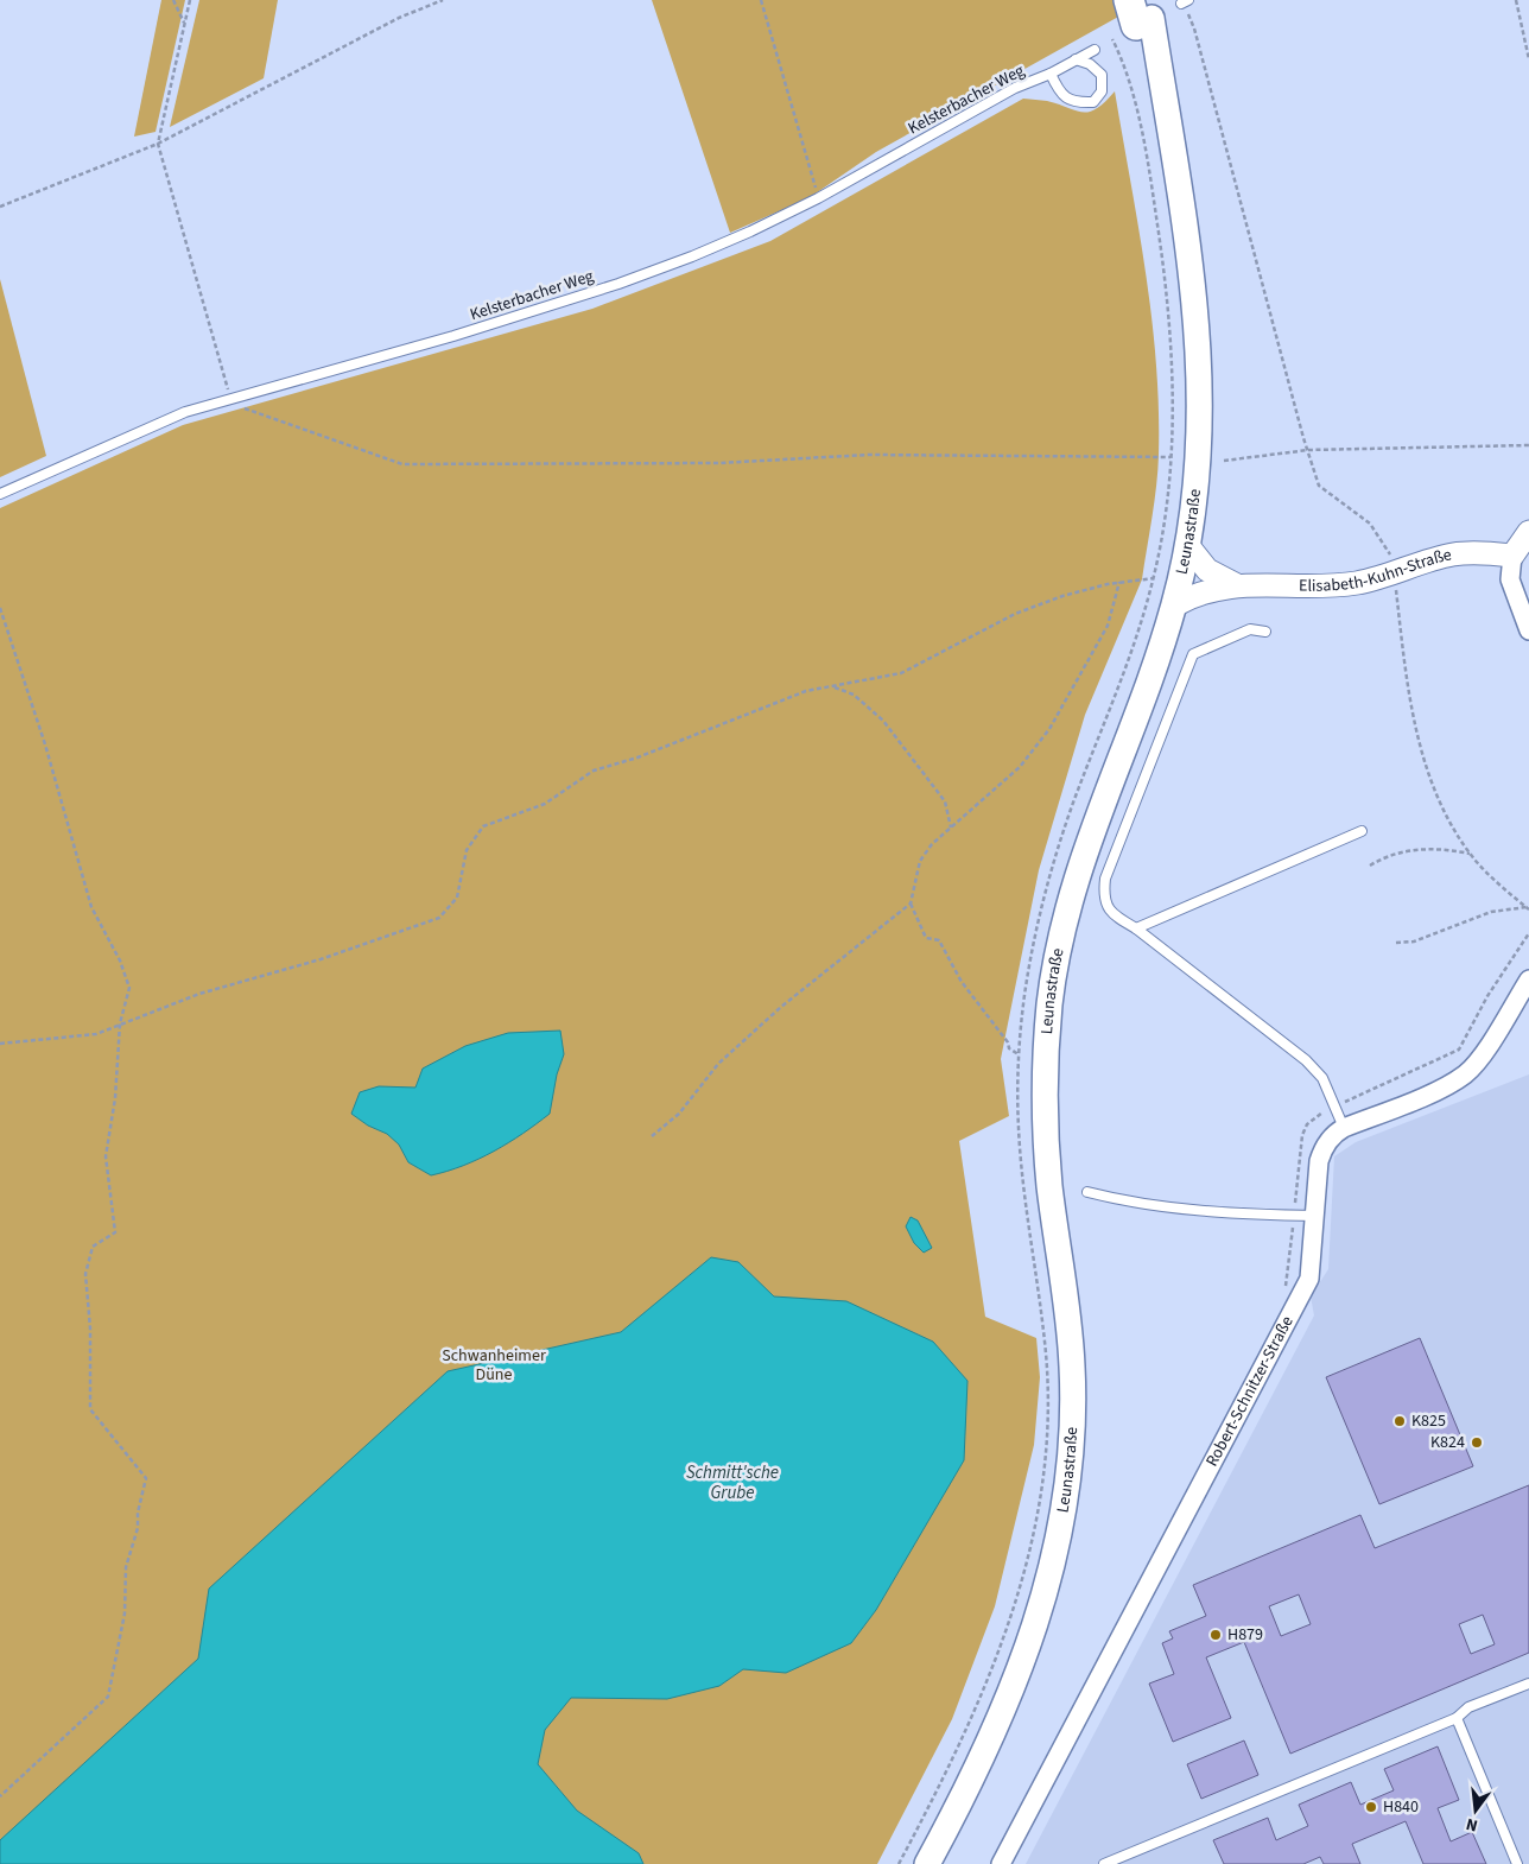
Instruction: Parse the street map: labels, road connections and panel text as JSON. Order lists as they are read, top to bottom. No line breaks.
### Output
{"streets":{"main road":["Leunastraße"],"street":["Elisabeth-Kuhn-Straße","Robert-Schnitzer-Straße"],"lane":["Kelsterbacher Weg"]},"crossings":[["Leunastraße","Elisabeth-Kuhn-Straße"]],"water":["Schmitt'sche Grube"],"parks":["Schwanheimer Düne"],"places":["K825","K824","H879","H840"],"north":"bottom"}
